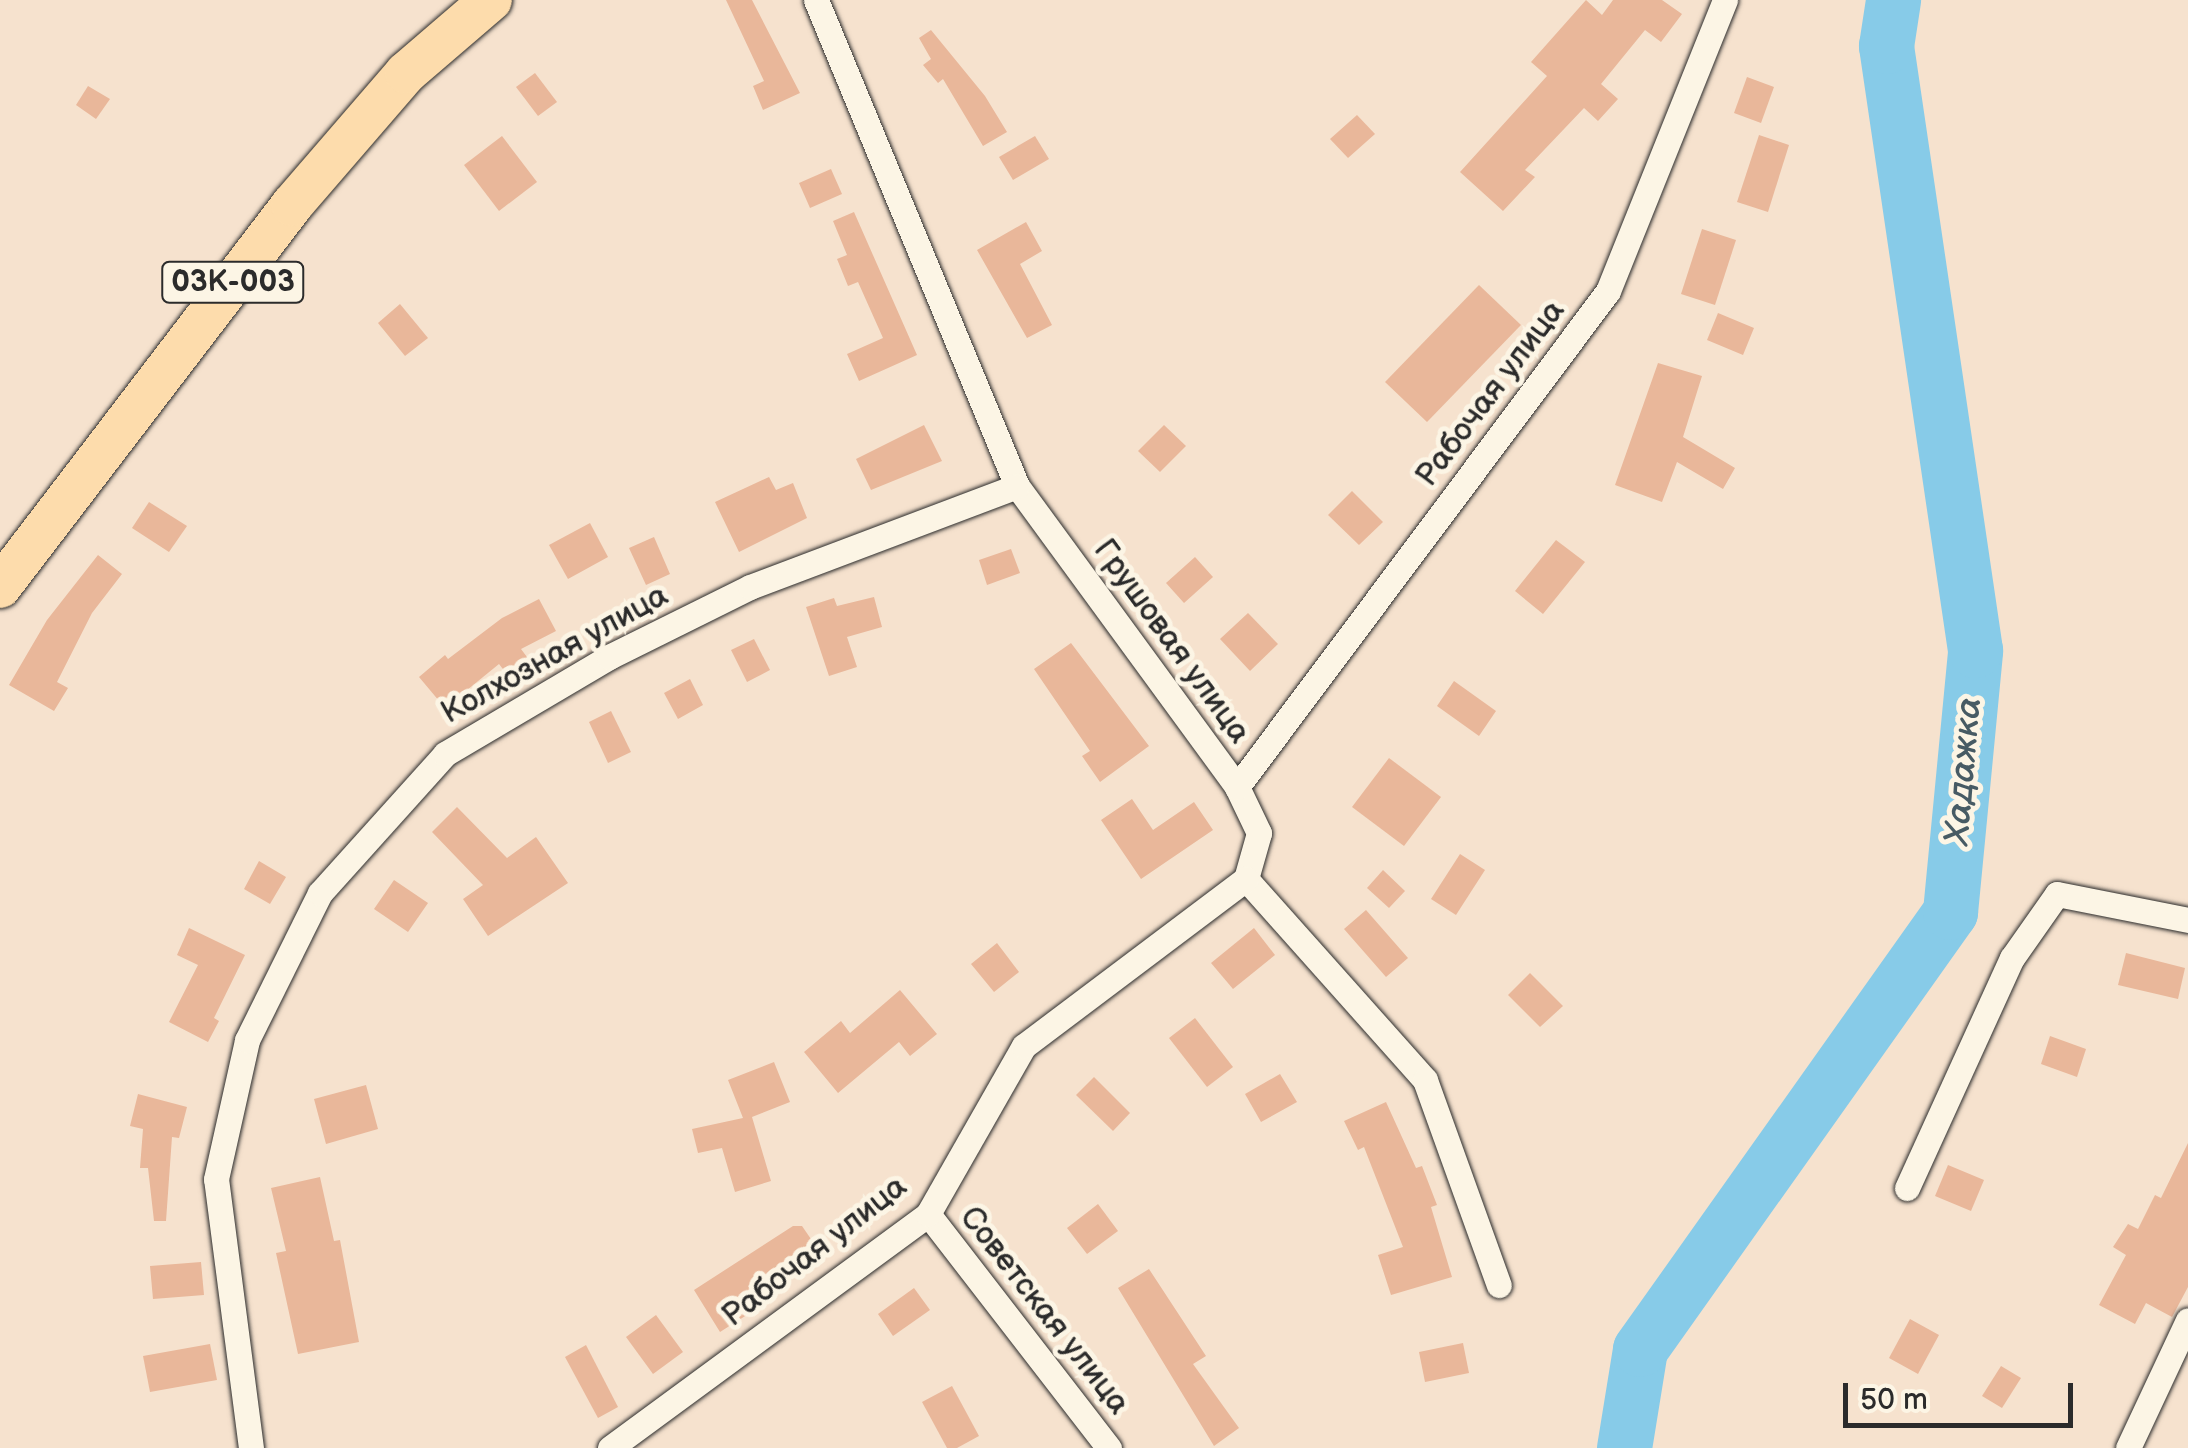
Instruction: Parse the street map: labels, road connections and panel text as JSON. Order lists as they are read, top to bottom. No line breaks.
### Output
{"streets":{"main road":["03К-003"],"street":["Рабочая улица","Грушовая улица","Колхозная улица","Советская улица"]},"crossings":[["Рабочая улица","Грушовая улица"],["Рабочая улица","Советская улица"],["Грушовая улица","Колхозная улица"]],"water":["Хадажка"],"scale_bar":"50 m"}
